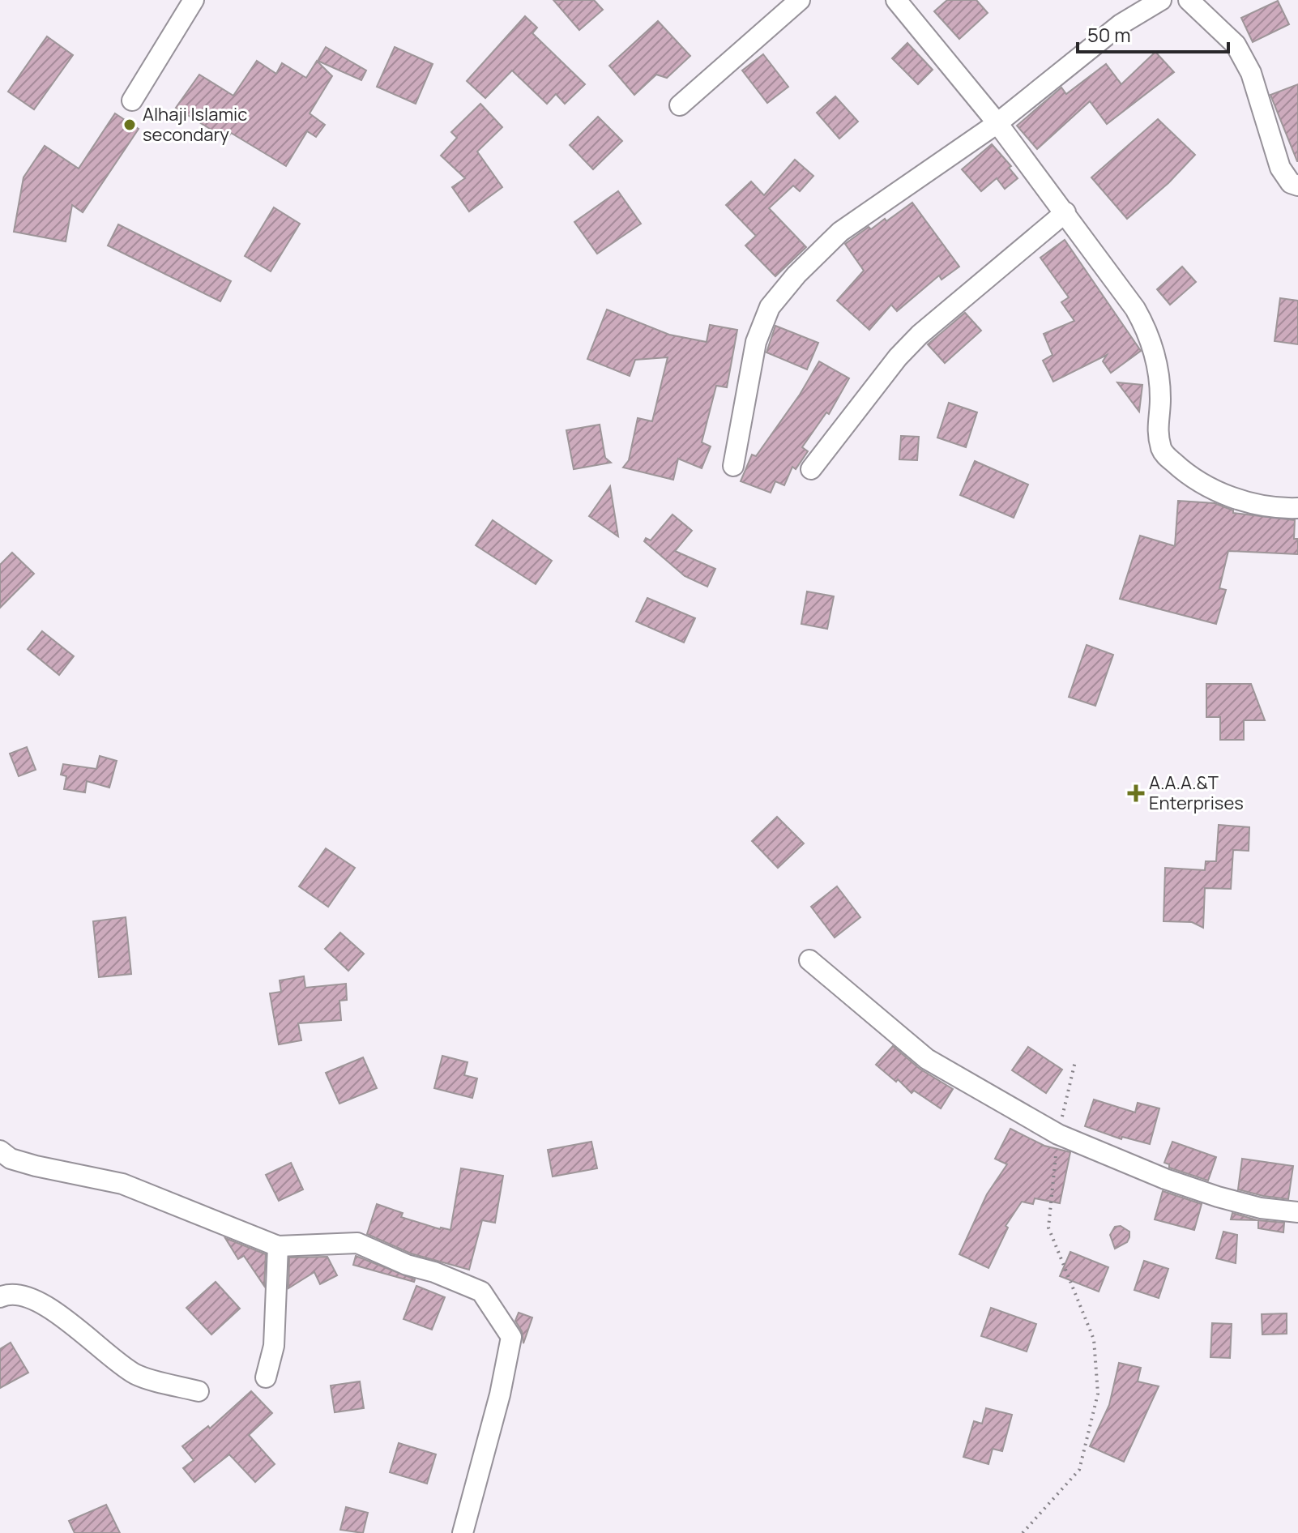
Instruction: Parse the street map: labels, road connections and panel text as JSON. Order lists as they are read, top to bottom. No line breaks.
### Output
{"places":{"other":["Alhaji Islamic secondary"],"health":["A.A.A.&T Enterprises"]},"scale_bar":"50 m"}
